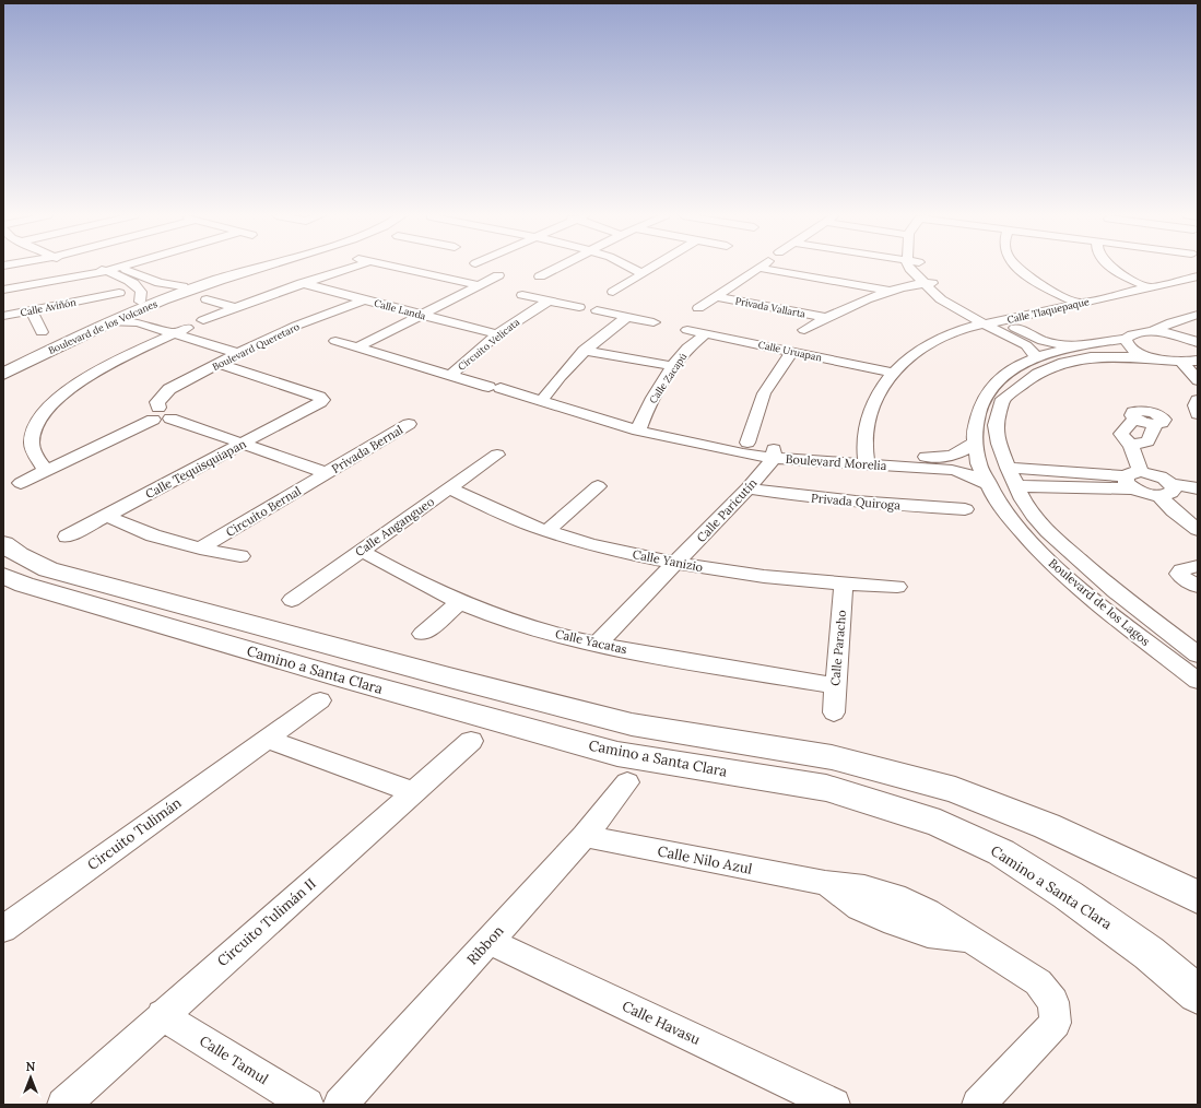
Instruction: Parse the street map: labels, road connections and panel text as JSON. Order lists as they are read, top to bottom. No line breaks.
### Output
{"streets":{"main road":["Boulevard de los Volcanes","Camino a Santa Clara"],"street":["Calle Aviñón","Privada Vallarta","Calle Landa","Calle Tlaquepaque","Circuito Velicata","Boulevard Queretaro","Calle Uruapan","Calle Zacapú","Privada Bernal","Boulevard Morelia","Calle Tequisquiapan","Privada Quiroga","Calle Paricutín","Circuito Bernal","Calle Angangueo","Calle Yanizio","Boulevard de los Lagos","Calle Yacatas","Calle Paracho","Circuito Tulimán","Calle Nilo Azul","Circuito Tulimán II","Ribbon","Calle Havasu","Calle Tamul"]},"crossings":[["Calle Aviñón","Boulevard de los Volcanes"],["Calle Landa","Circuito Velicata"],["Calle Landa","Boulevard Queretaro"],["Calle Tlaquepaque","Calle Uruapan"],["Calle Tlaquepaque","Boulevard Morelia"],["Circuito Velicata","Boulevard Morelia"],["Boulevard Queretaro","Calle Tequisquiapan"],["Calle Uruapan","Calle Zacapú"],["Calle Zacapú","Boulevard Morelia"],["Privada Bernal","Circuito Bernal"],["Boulevard Morelia","Calle Paricutín"],["Boulevard Morelia","Boulevard de los Lagos"],["Calle Tequisquiapan","Circuito Bernal"],["Privada Quiroga","Calle Paricutín"],["Calle Paricutín","Calle Yanizio"],["Calle Paricutín","Calle Yacatas"],["Calle Angangueo","Calle Yanizio"],["Calle Angangueo","Calle Yacatas"],["Calle Yanizio","Calle Paracho"],["Calle Yacatas","Calle Paracho"],["Calle Nilo Azul","Ribbon"],["Circuito Tulimán II","Calle Tamul"],["Ribbon","Calle Havasu"]],"north":"top"}
